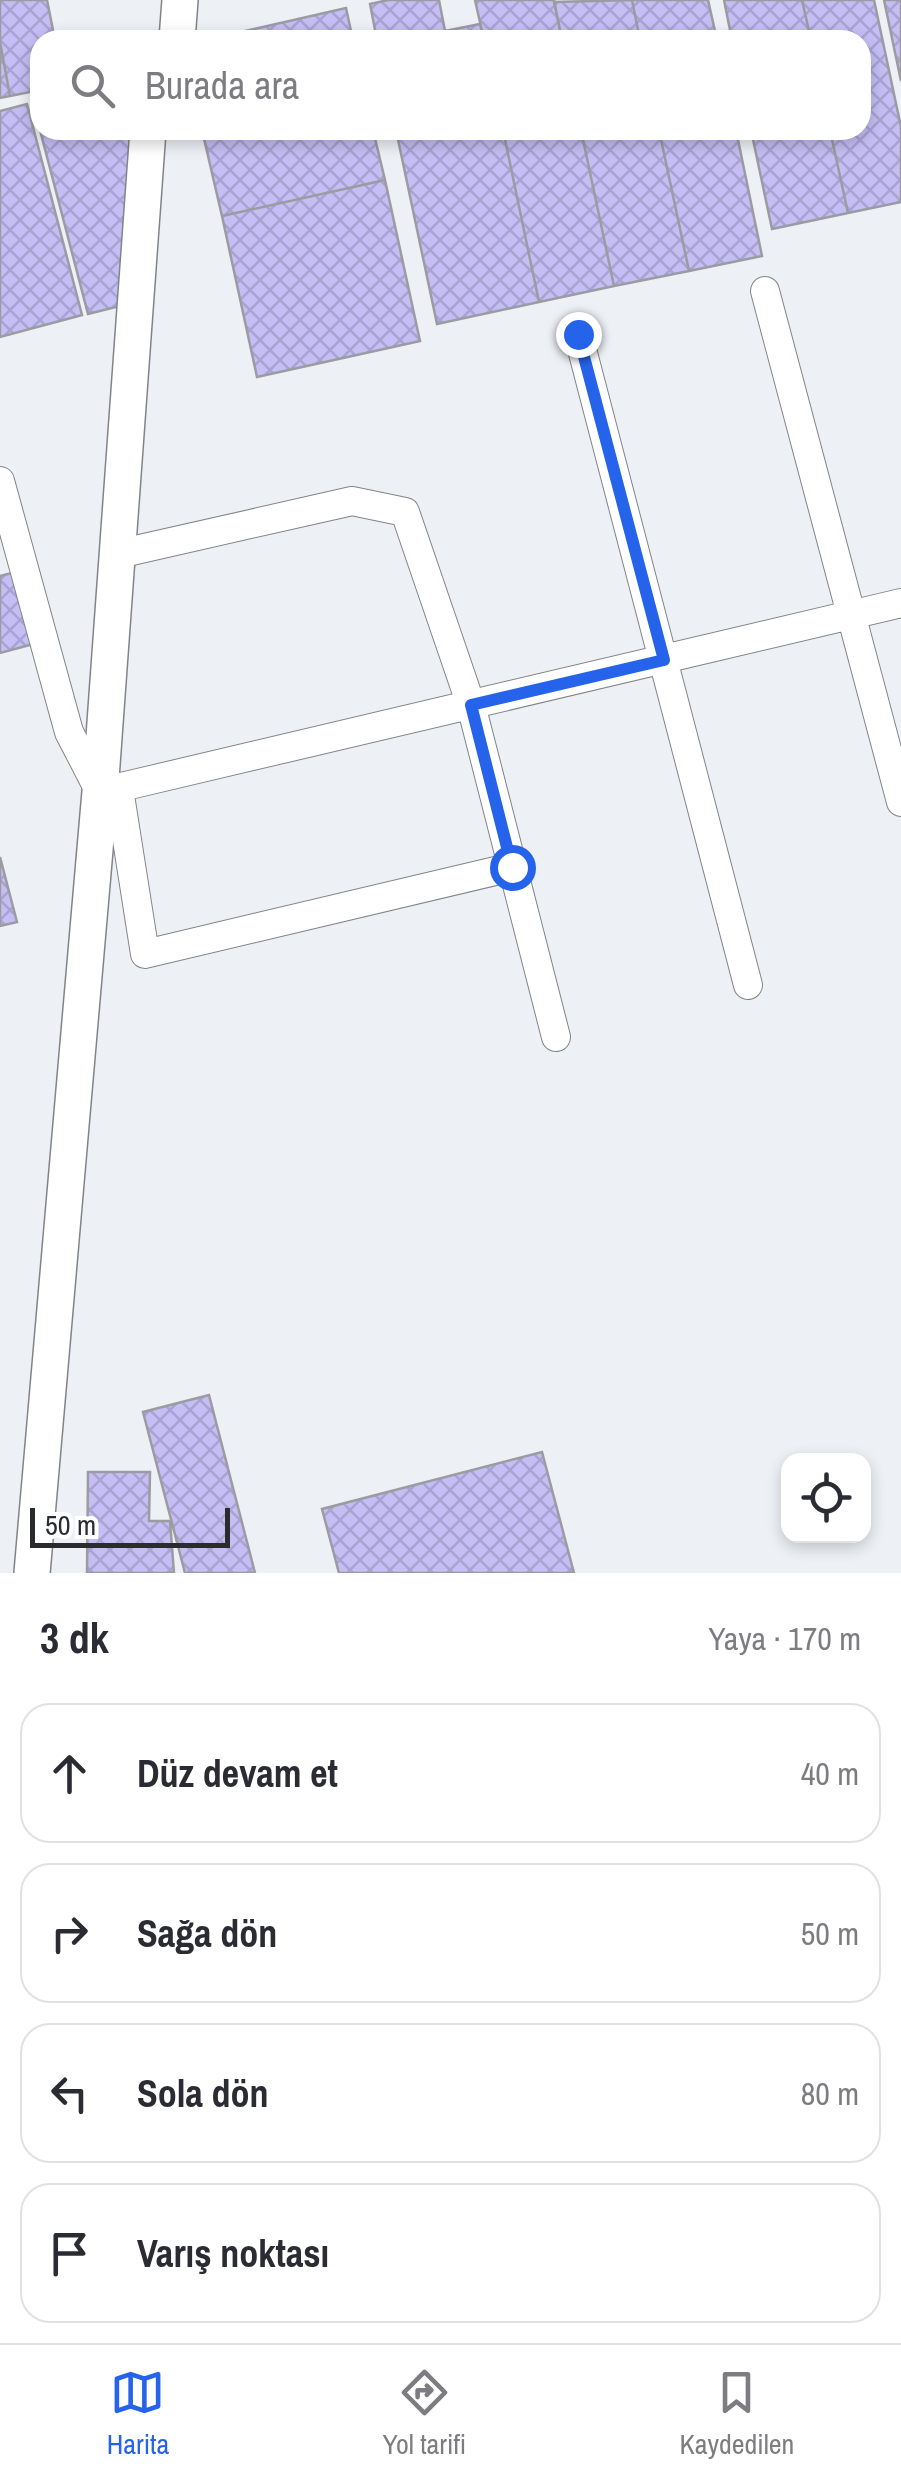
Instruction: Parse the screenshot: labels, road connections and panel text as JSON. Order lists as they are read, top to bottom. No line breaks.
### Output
{"scale_bar":"50 m","page":{"search":"Burada ara","scale":"50 m","heading":["3 dk","Yaya · 170 m"],"list":[["Düz devam et","40 m"],["Sağa dön","50 m"],["Sola dön","80 m"],"Varış noktası"],"nav":["Harita","Yol tarifi","Kaydedilen"]}}
